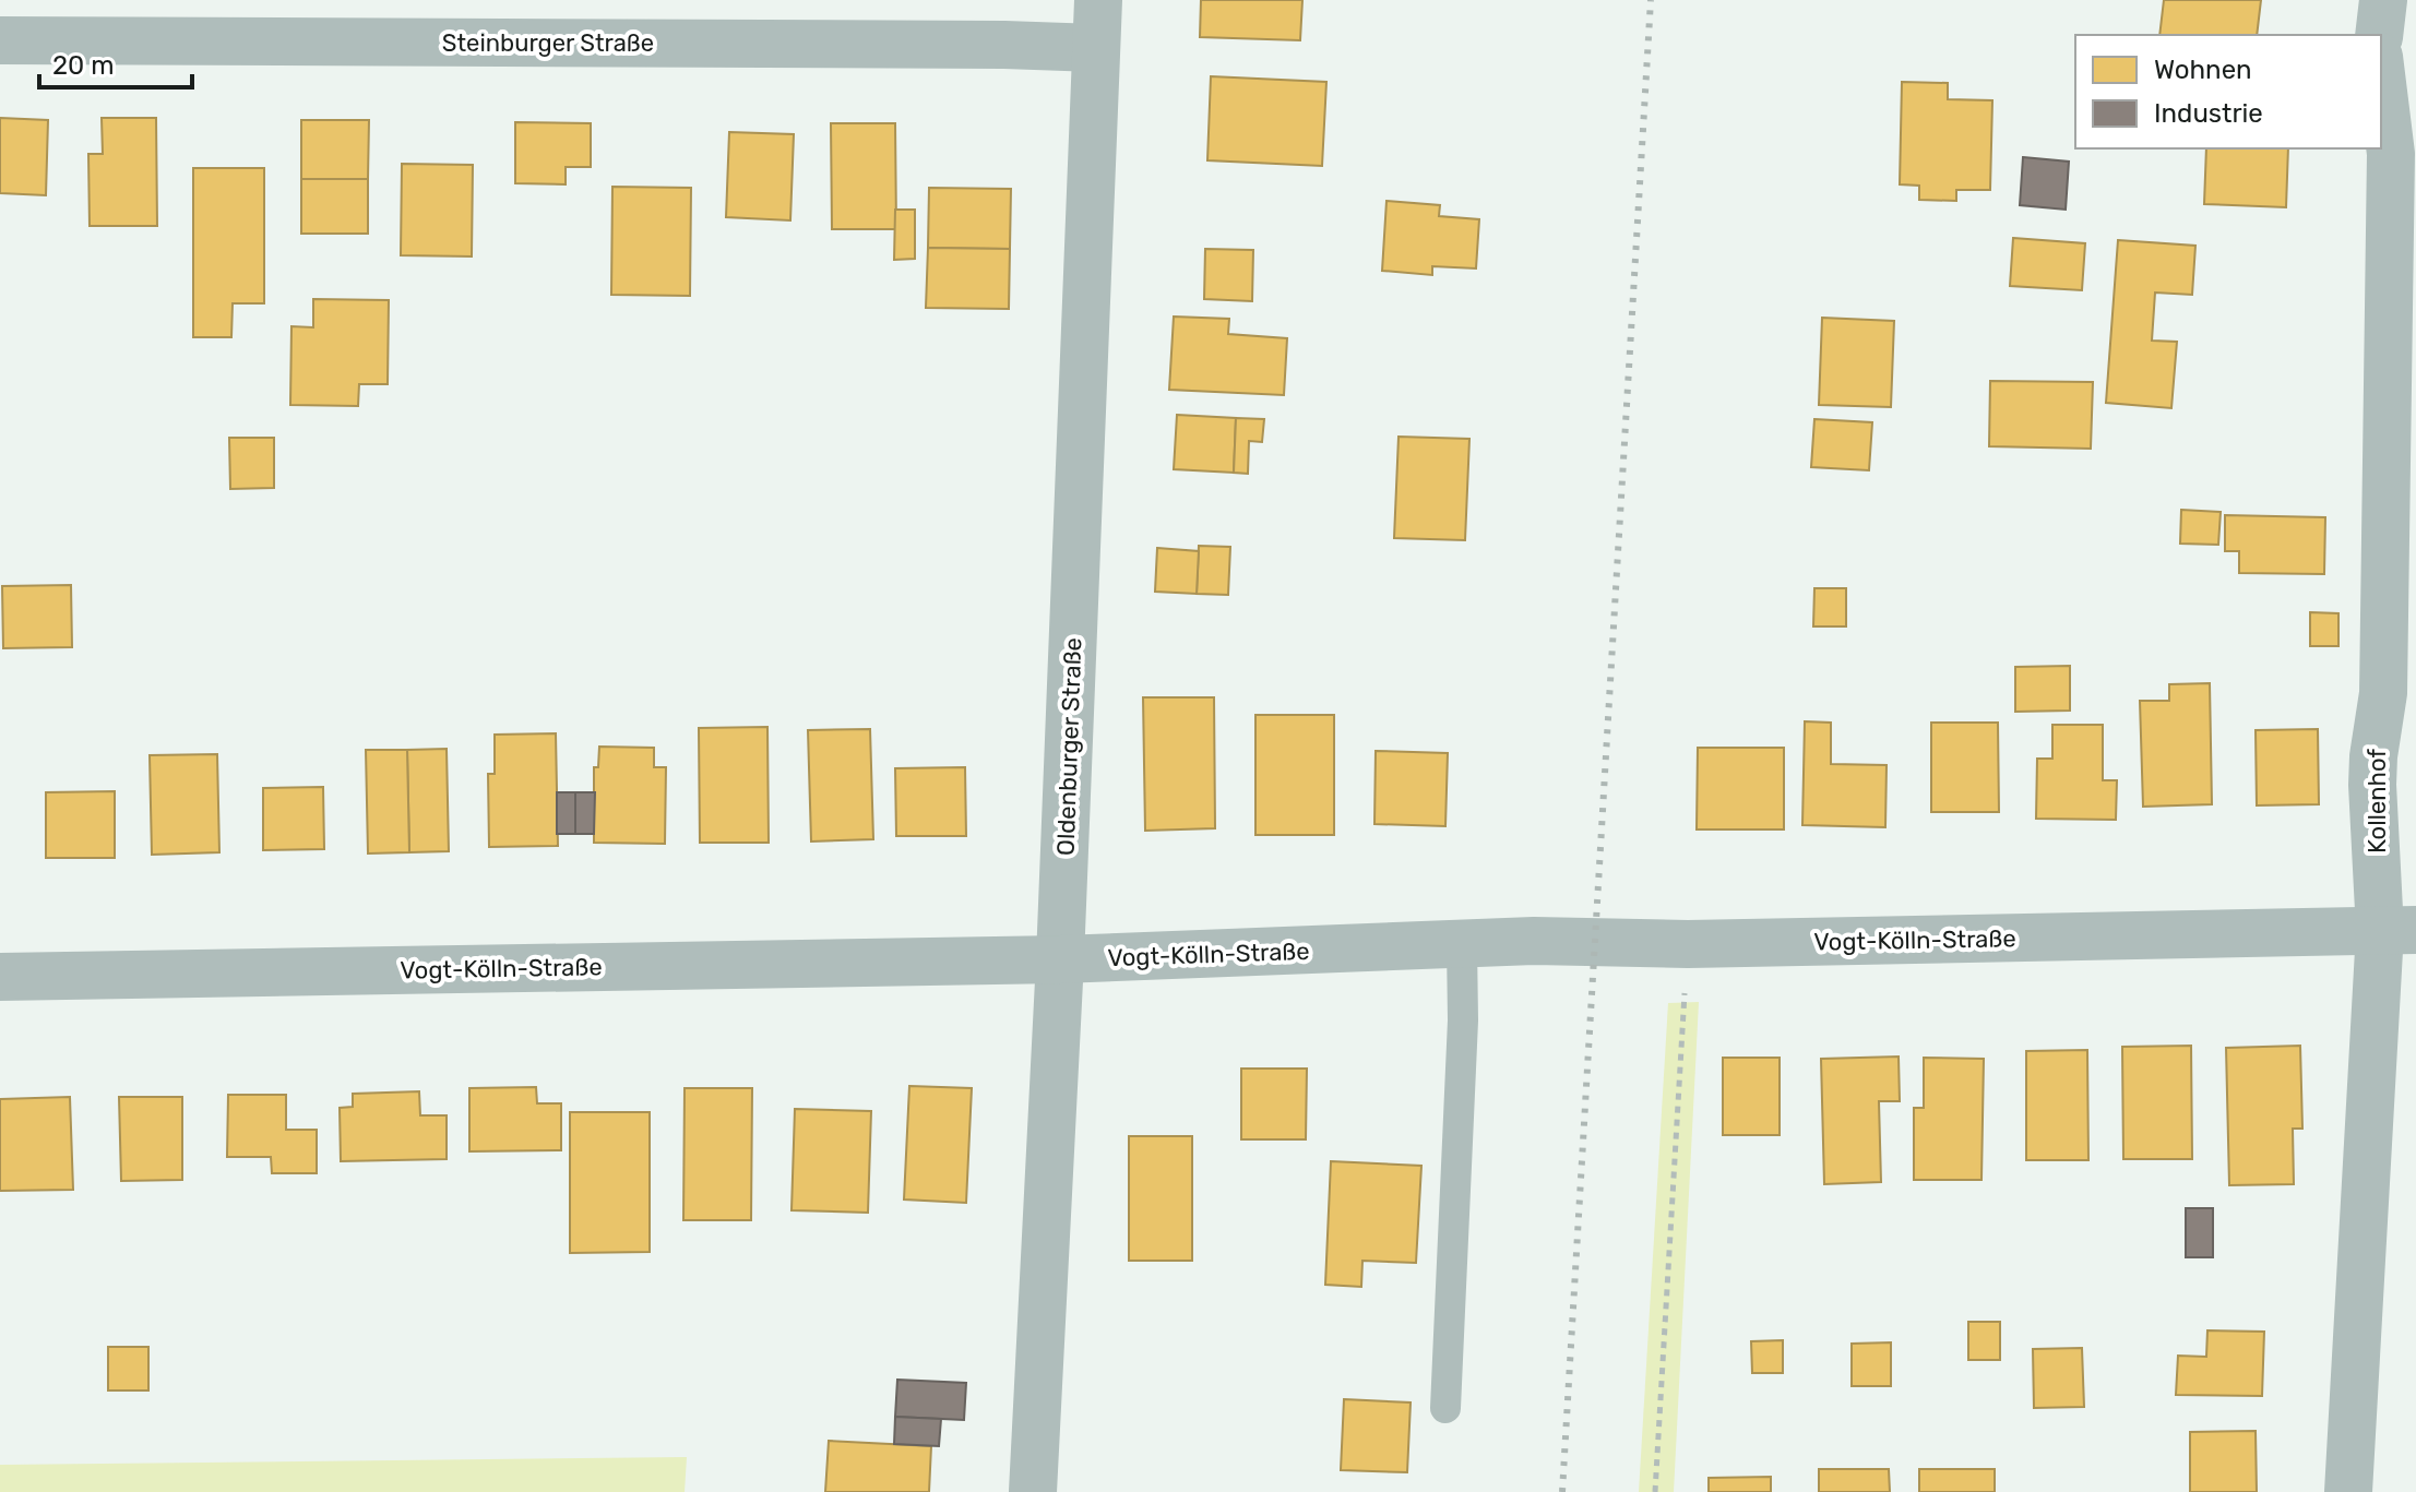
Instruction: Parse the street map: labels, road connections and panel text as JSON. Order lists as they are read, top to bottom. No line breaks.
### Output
{"streets":{"street":["Steinburger Straße","Oldenburger Straße","Kollenhof","Vogt-Kölln-Straße"]},"crossings":[["Steinburger Straße","Oldenburger Straße"],["Oldenburger Straße","Vogt-Kölln-Straße"],["Kollenhof","Vogt-Kölln-Straße"]],"legend":["Wohnen","Industrie"],"scale_bar":"20 m"}
